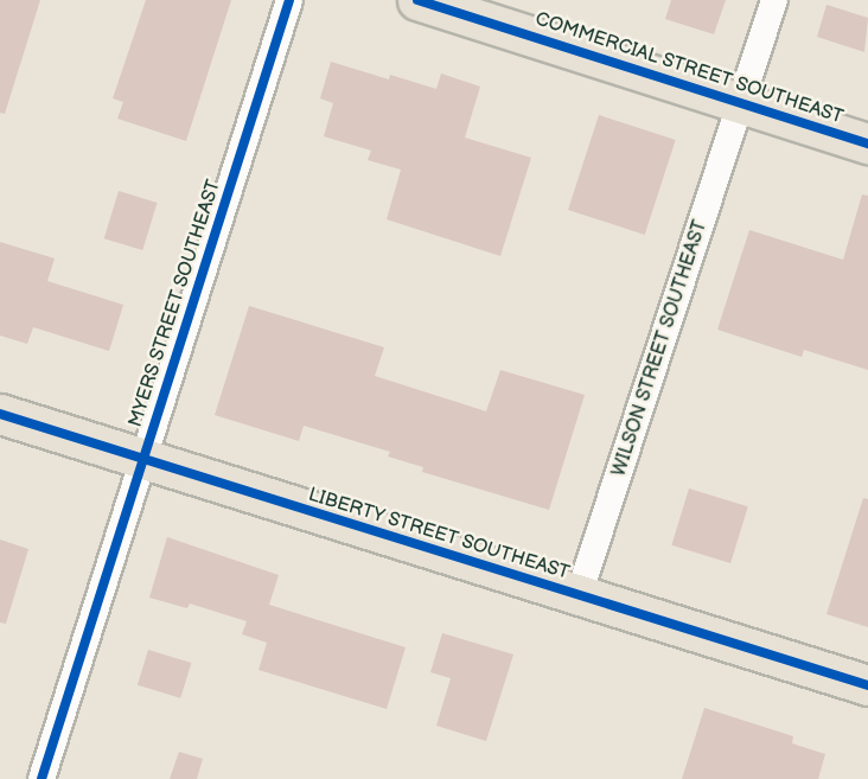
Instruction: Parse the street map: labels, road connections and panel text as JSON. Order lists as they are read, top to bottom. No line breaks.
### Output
{"streets":{"main road":["COMMERCIAL STREET SOUTHEAST","LIBERTY STREET SOUTHEAST"],"street":["MYERS STREET SOUTHEAST","WILSON STREET SOUTHEAST"]},"crossings":[["COMMERCIAL STREET SOUTHEAST","WILSON STREET SOUTHEAST"],["MYERS STREET SOUTHEAST","LIBERTY STREET SOUTHEAST"],["WILSON STREET SOUTHEAST","LIBERTY STREET SOUTHEAST"]]}
